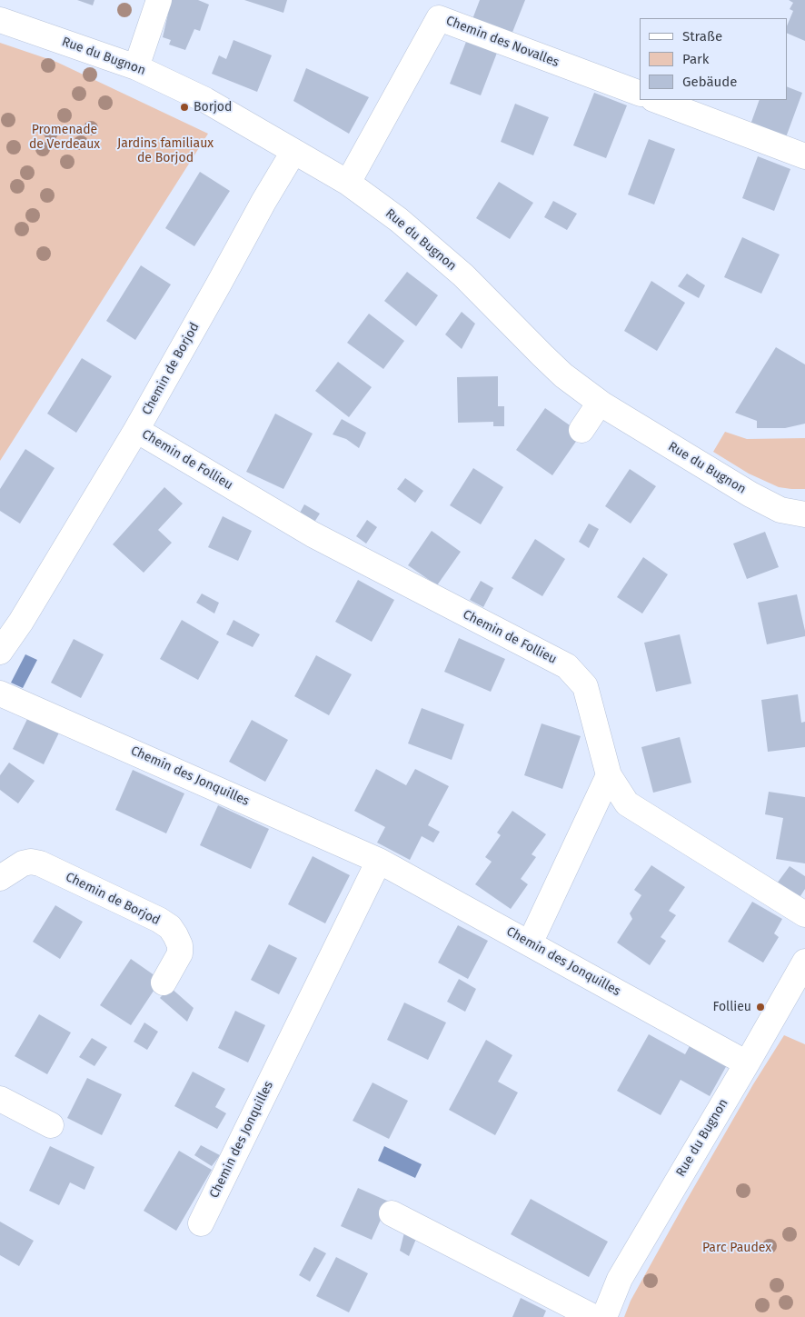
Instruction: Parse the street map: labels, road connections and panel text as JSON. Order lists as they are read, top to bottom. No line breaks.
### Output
{"streets":{"street":["Chemin des Novalles","Rue du Bugnon","Chemin de Borjod","Chemin de Follieu","Chemin des Jonquilles"]},"crossings":[["Chemin des Novalles","Rue du Bugnon"],["Rue du Bugnon","Chemin de Borjod"],["Rue du Bugnon","Chemin des Jonquilles"],["Chemin de Borjod","Chemin de Follieu"]],"parks":["Promenade de Verdeaux","Jardins familiaux de Borjod","Parc Paudex"],"places":["Borjod","Follieu"],"legend":["Straße","Park","Gebäude"]}
